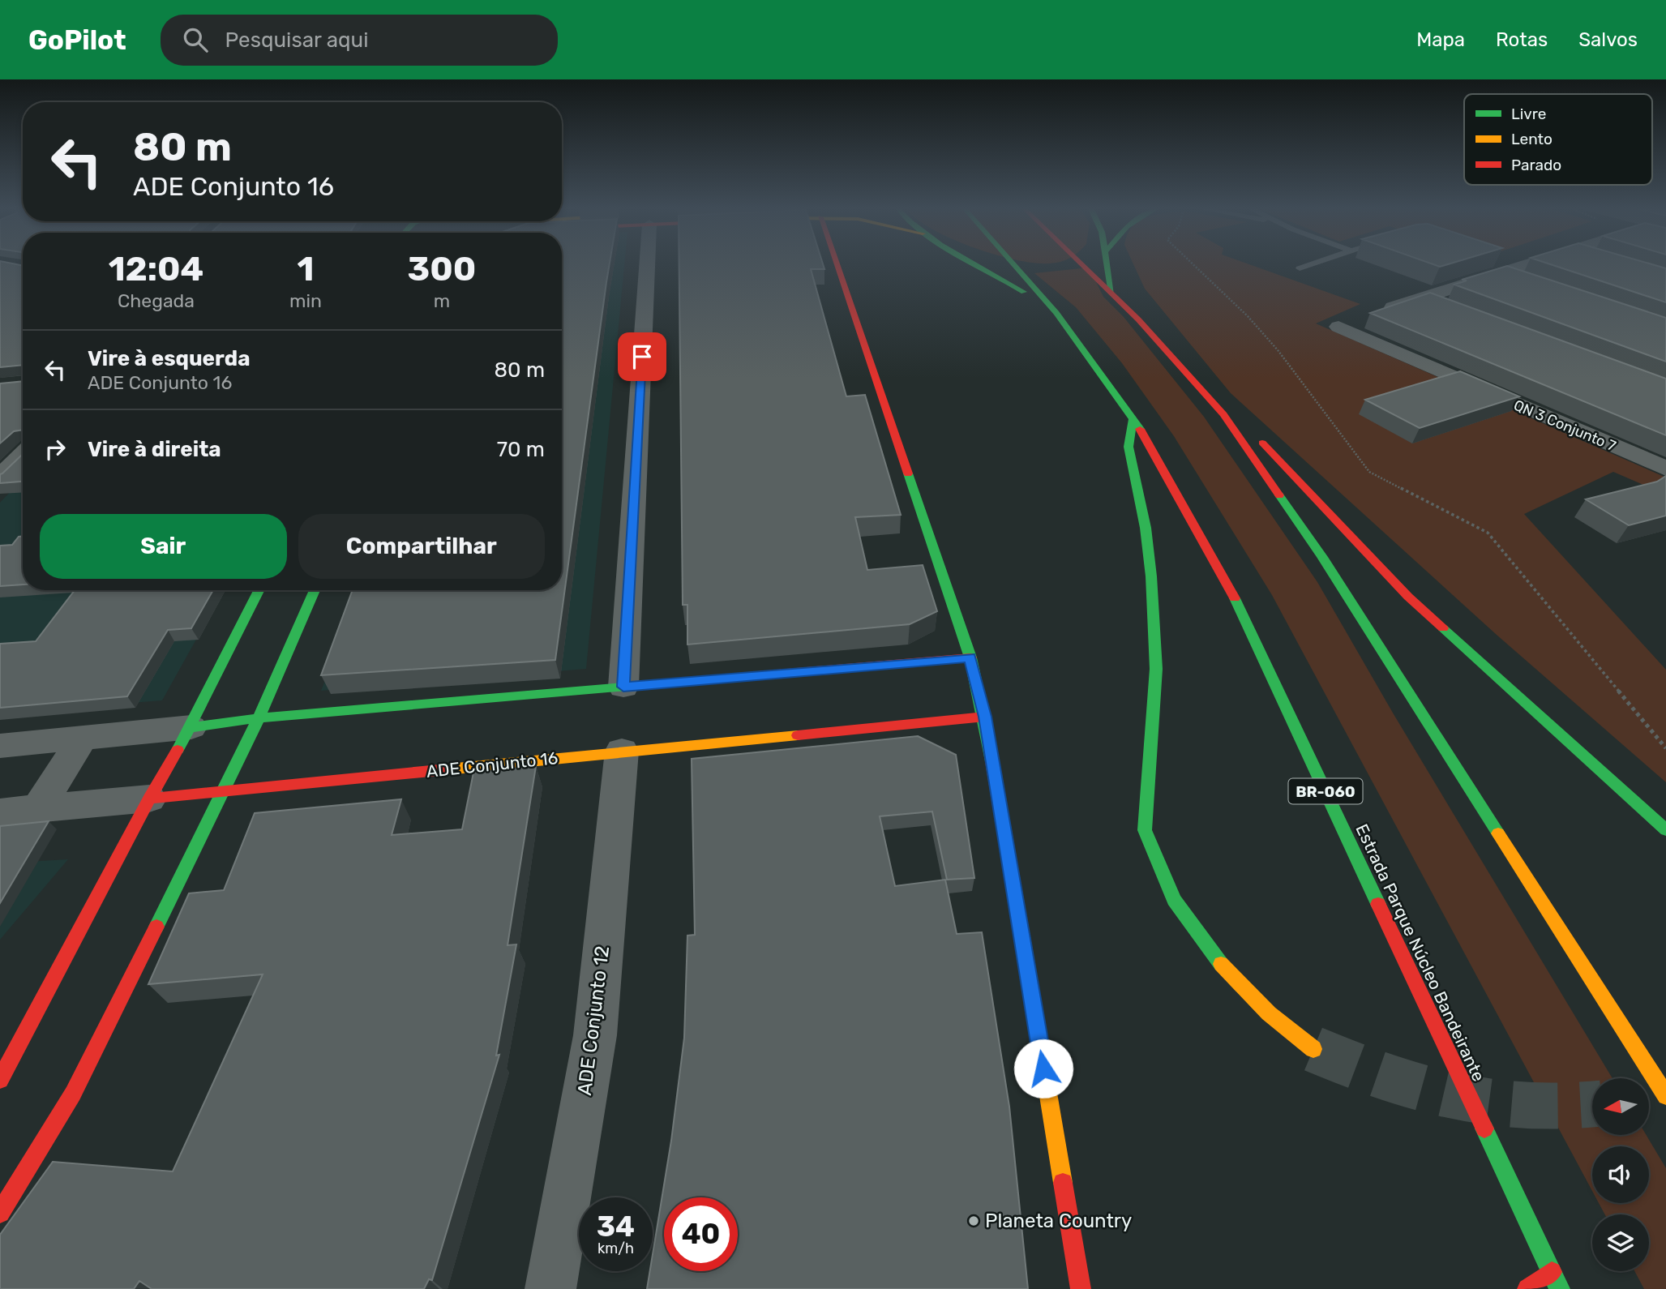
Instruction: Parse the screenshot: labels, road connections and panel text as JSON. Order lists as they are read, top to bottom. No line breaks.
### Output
{"streets":{"main road":["ADE Conjunto 16","BR-060","Estrada Parque Núcleo Bandeirante"],"street":["QN 3 Conjunto 7","ADE Conjunto 12"]},"crossings":[["ADE Conjunto 16","ADE Conjunto 12"]],"places":["Planeta Country"],"legend":["Livre","Lento","Parado"],"north":"left","page":{"header":"GoPilot","search":"Pesquisar aqui","nav":["Mapa","Rotas","Salvos"],"turn":["80 m","ADE Conjunto 16"],"eta":["12:04","Chegada","1","min","300","m"],"list":[{"name":"Vire à esquerda","note":"ADE Conjunto 16","value":"80 m"},{"name":"Vire à direita","value":"70 m"}],"buttons":["Sair","Compartilhar"],"speed":"34 km/h","limit":"40"}}
